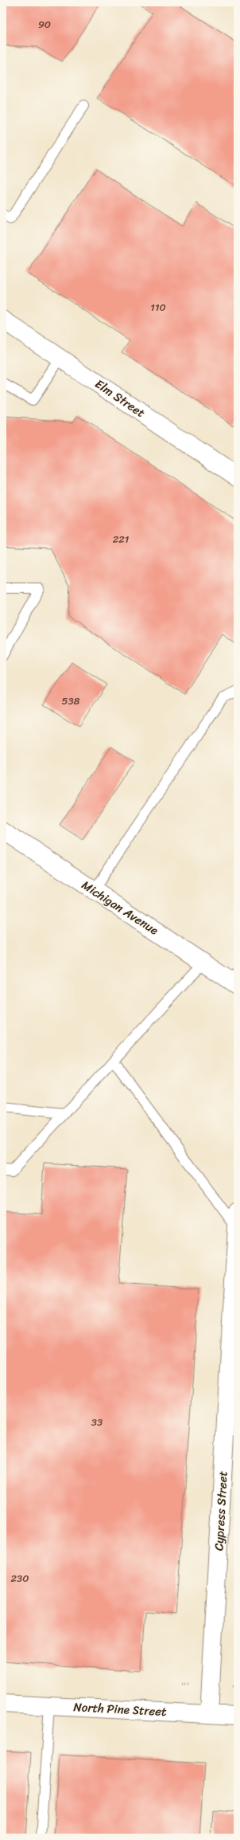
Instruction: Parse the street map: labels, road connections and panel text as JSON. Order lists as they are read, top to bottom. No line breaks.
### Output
{"streets":{"main road":["Elm Street","Michigan Avenue","Cypress Street","North Pine Street"]},"crossings":[["Cypress Street","North Pine Street"]],"house_numbers":["90","110","221","538","33","230"]}
